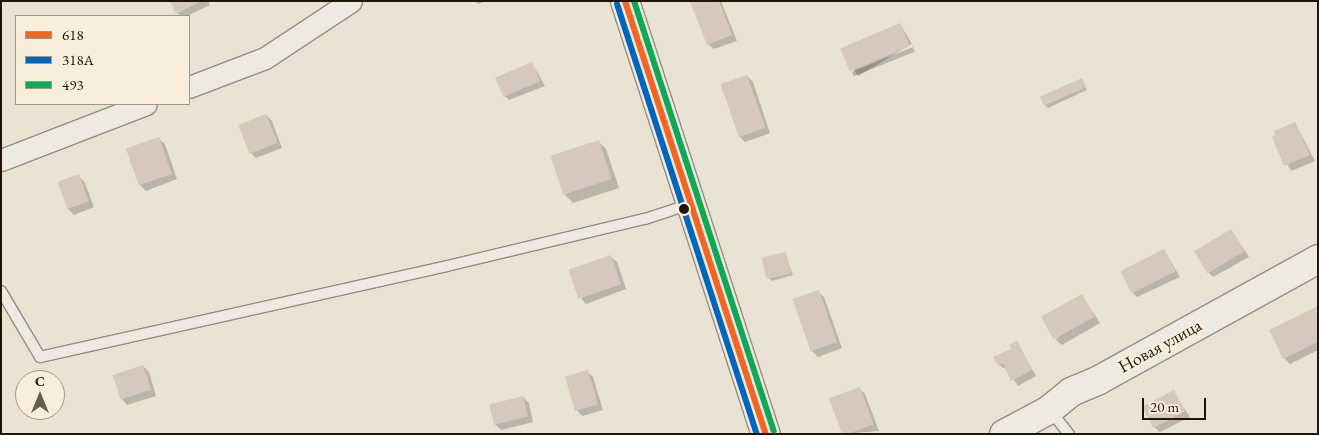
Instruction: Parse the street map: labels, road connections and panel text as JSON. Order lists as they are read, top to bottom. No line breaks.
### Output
{"streets":{"main road":["Новая улица"]},"lines":["transit line 618","transit line 493","transit line 318А"],"legend":["618","318А","493"],"scale_bar":"20 m","north":"top"}
